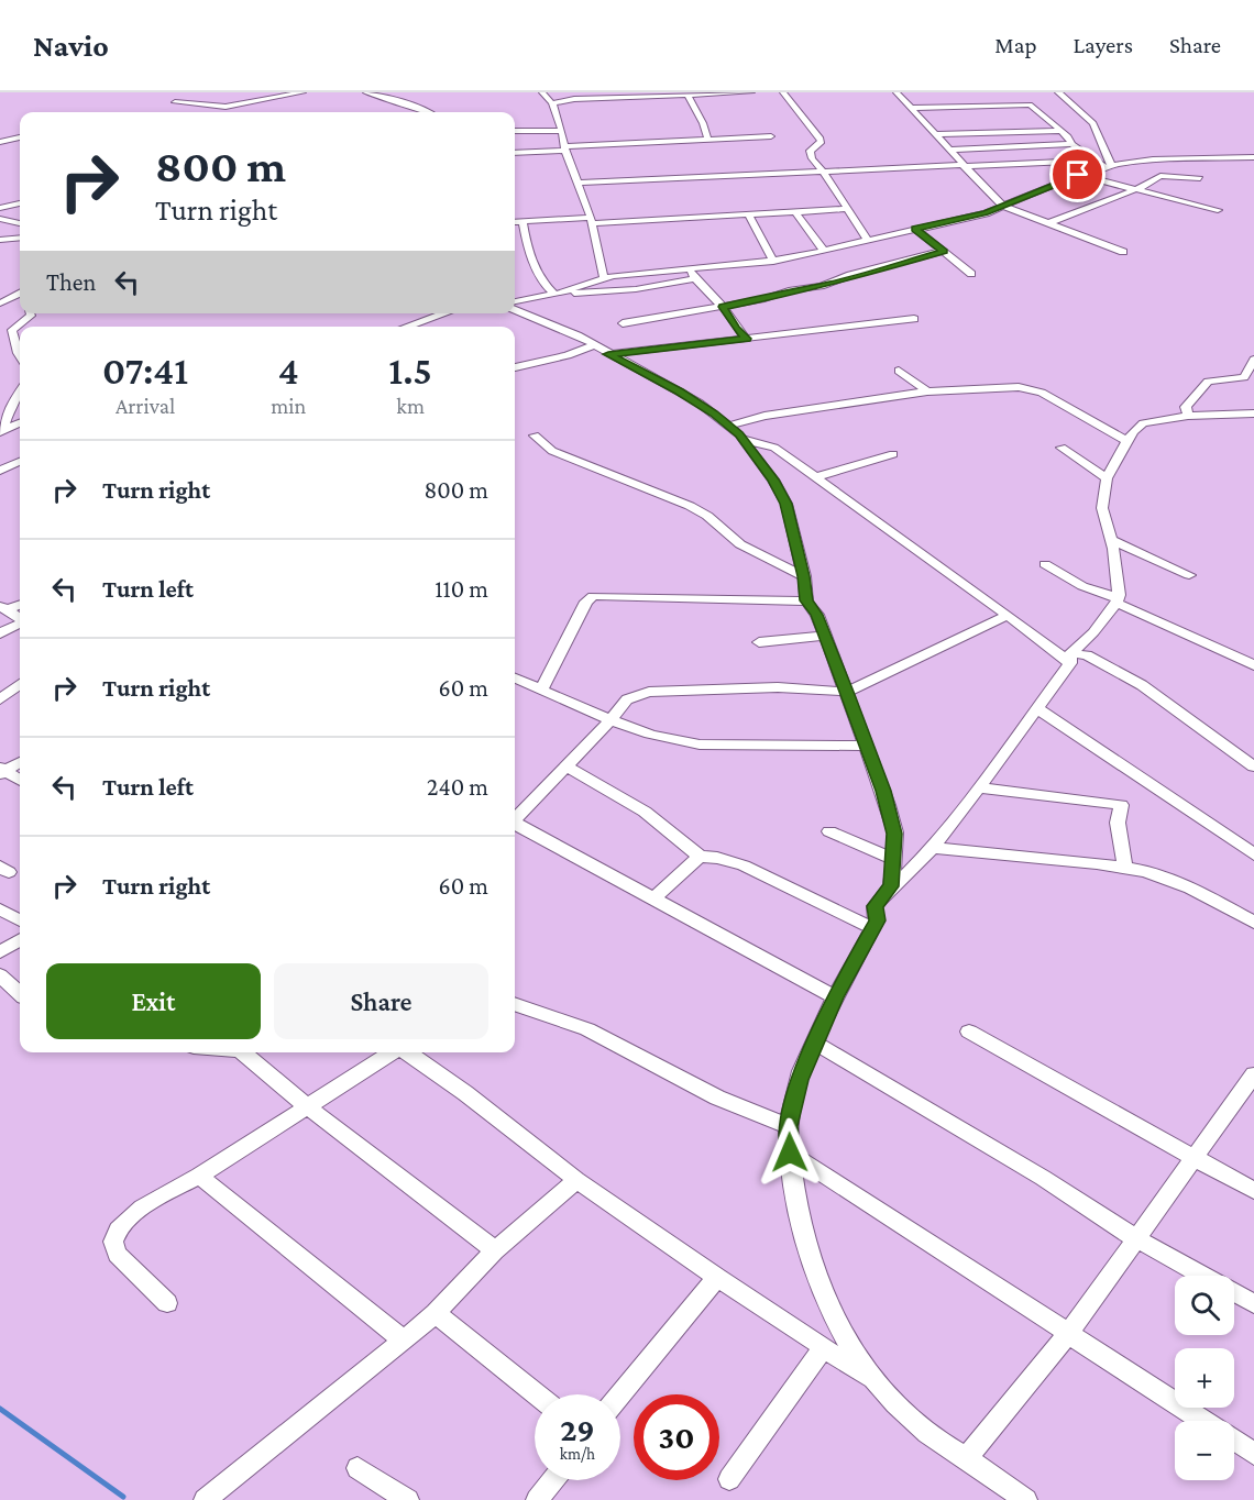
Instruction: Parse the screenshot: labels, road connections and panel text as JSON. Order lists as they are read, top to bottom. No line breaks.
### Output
{"page":{"header":"Navio","nav":["Map","Layers","Share"],"turn":["800 m","Turn right"],"then":"Then","eta":["07:41","Arrival","4","min","1.5","km"],"list":[{"name":"Turn right","value":"800 m"},{"name":"Turn left","value":"110 m"},{"name":"Turn right","value":"60 m"},{"name":"Turn left","value":"240 m"},{"name":"Turn right","value":"60 m"}],"buttons":["Exit","Share"],"map_buttons":["+","−"],"speed":"29 km/h","limit":"30"}}
